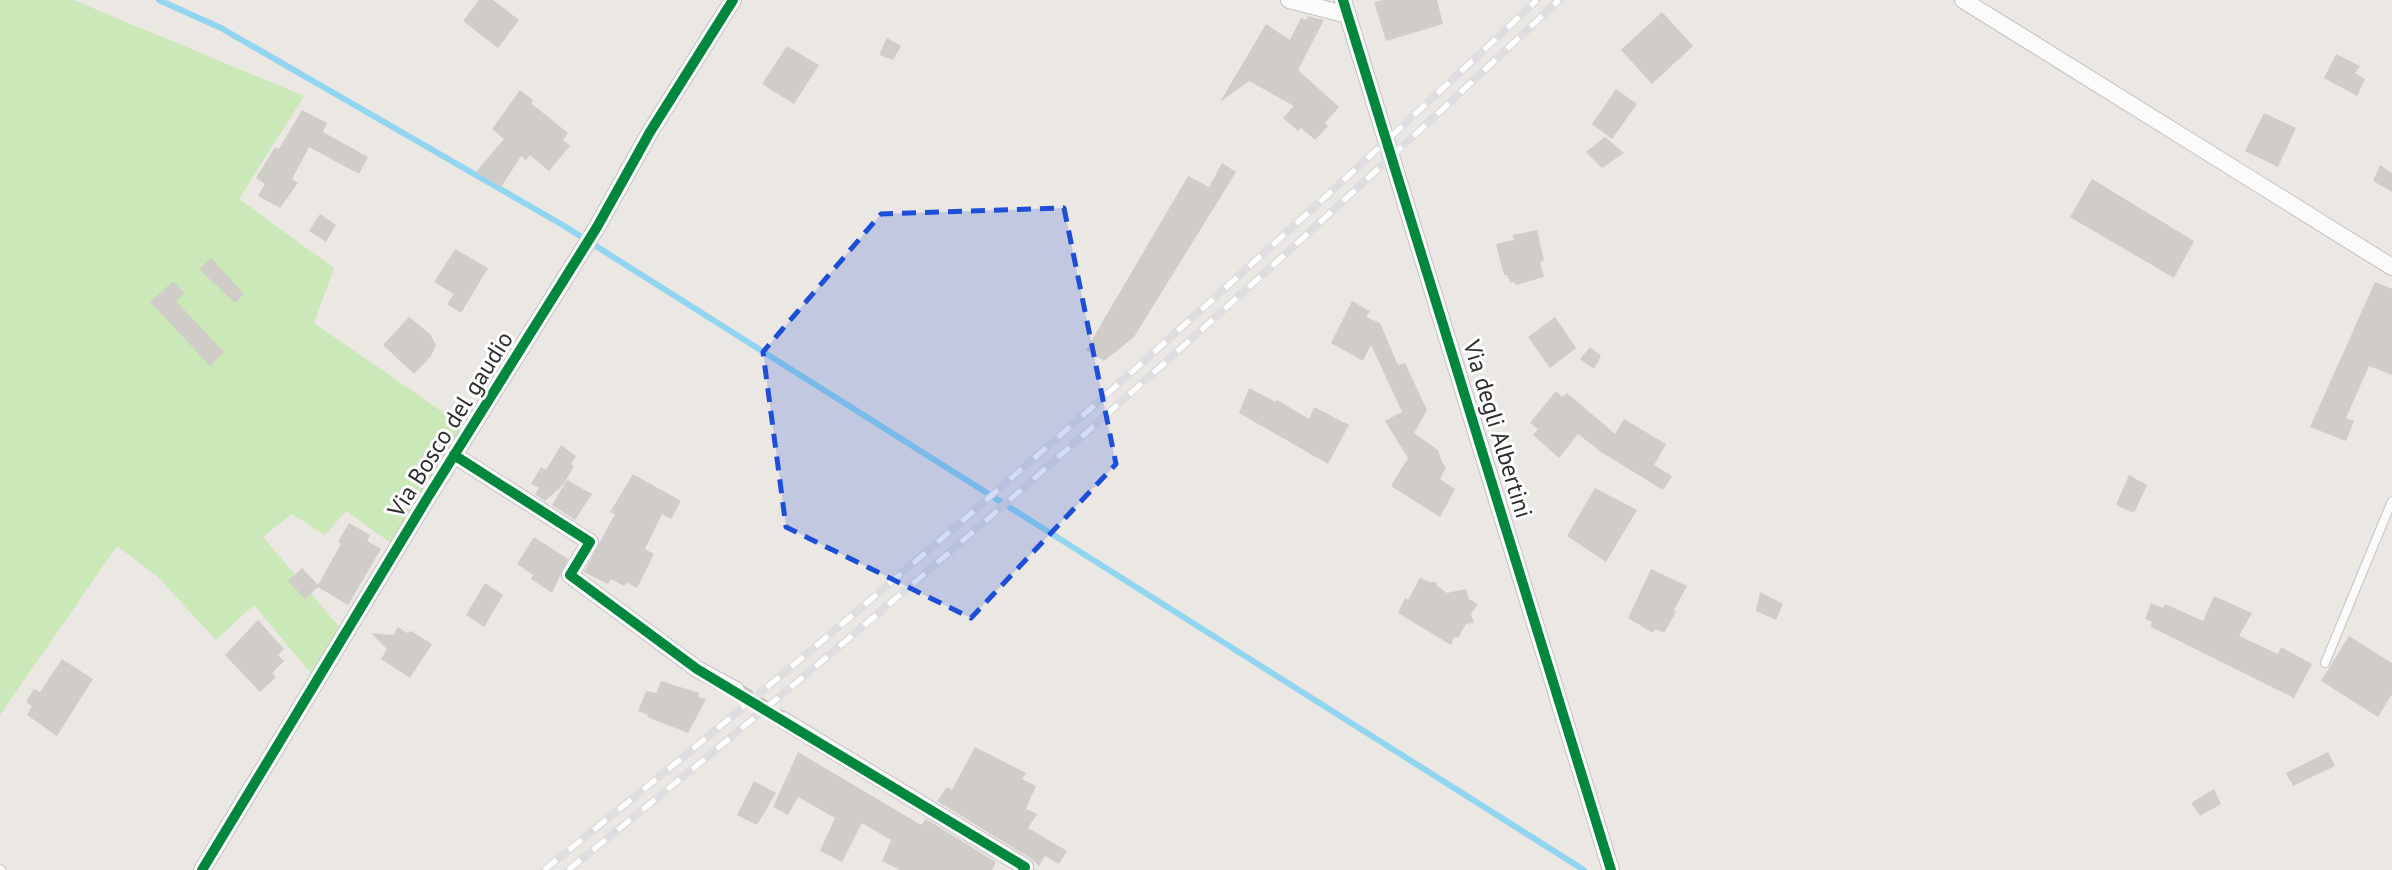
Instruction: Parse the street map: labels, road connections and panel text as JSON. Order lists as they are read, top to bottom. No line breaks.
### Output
{"streets":{"street":["Via Bosco del gaudio","Via degli Albertini"]}}
